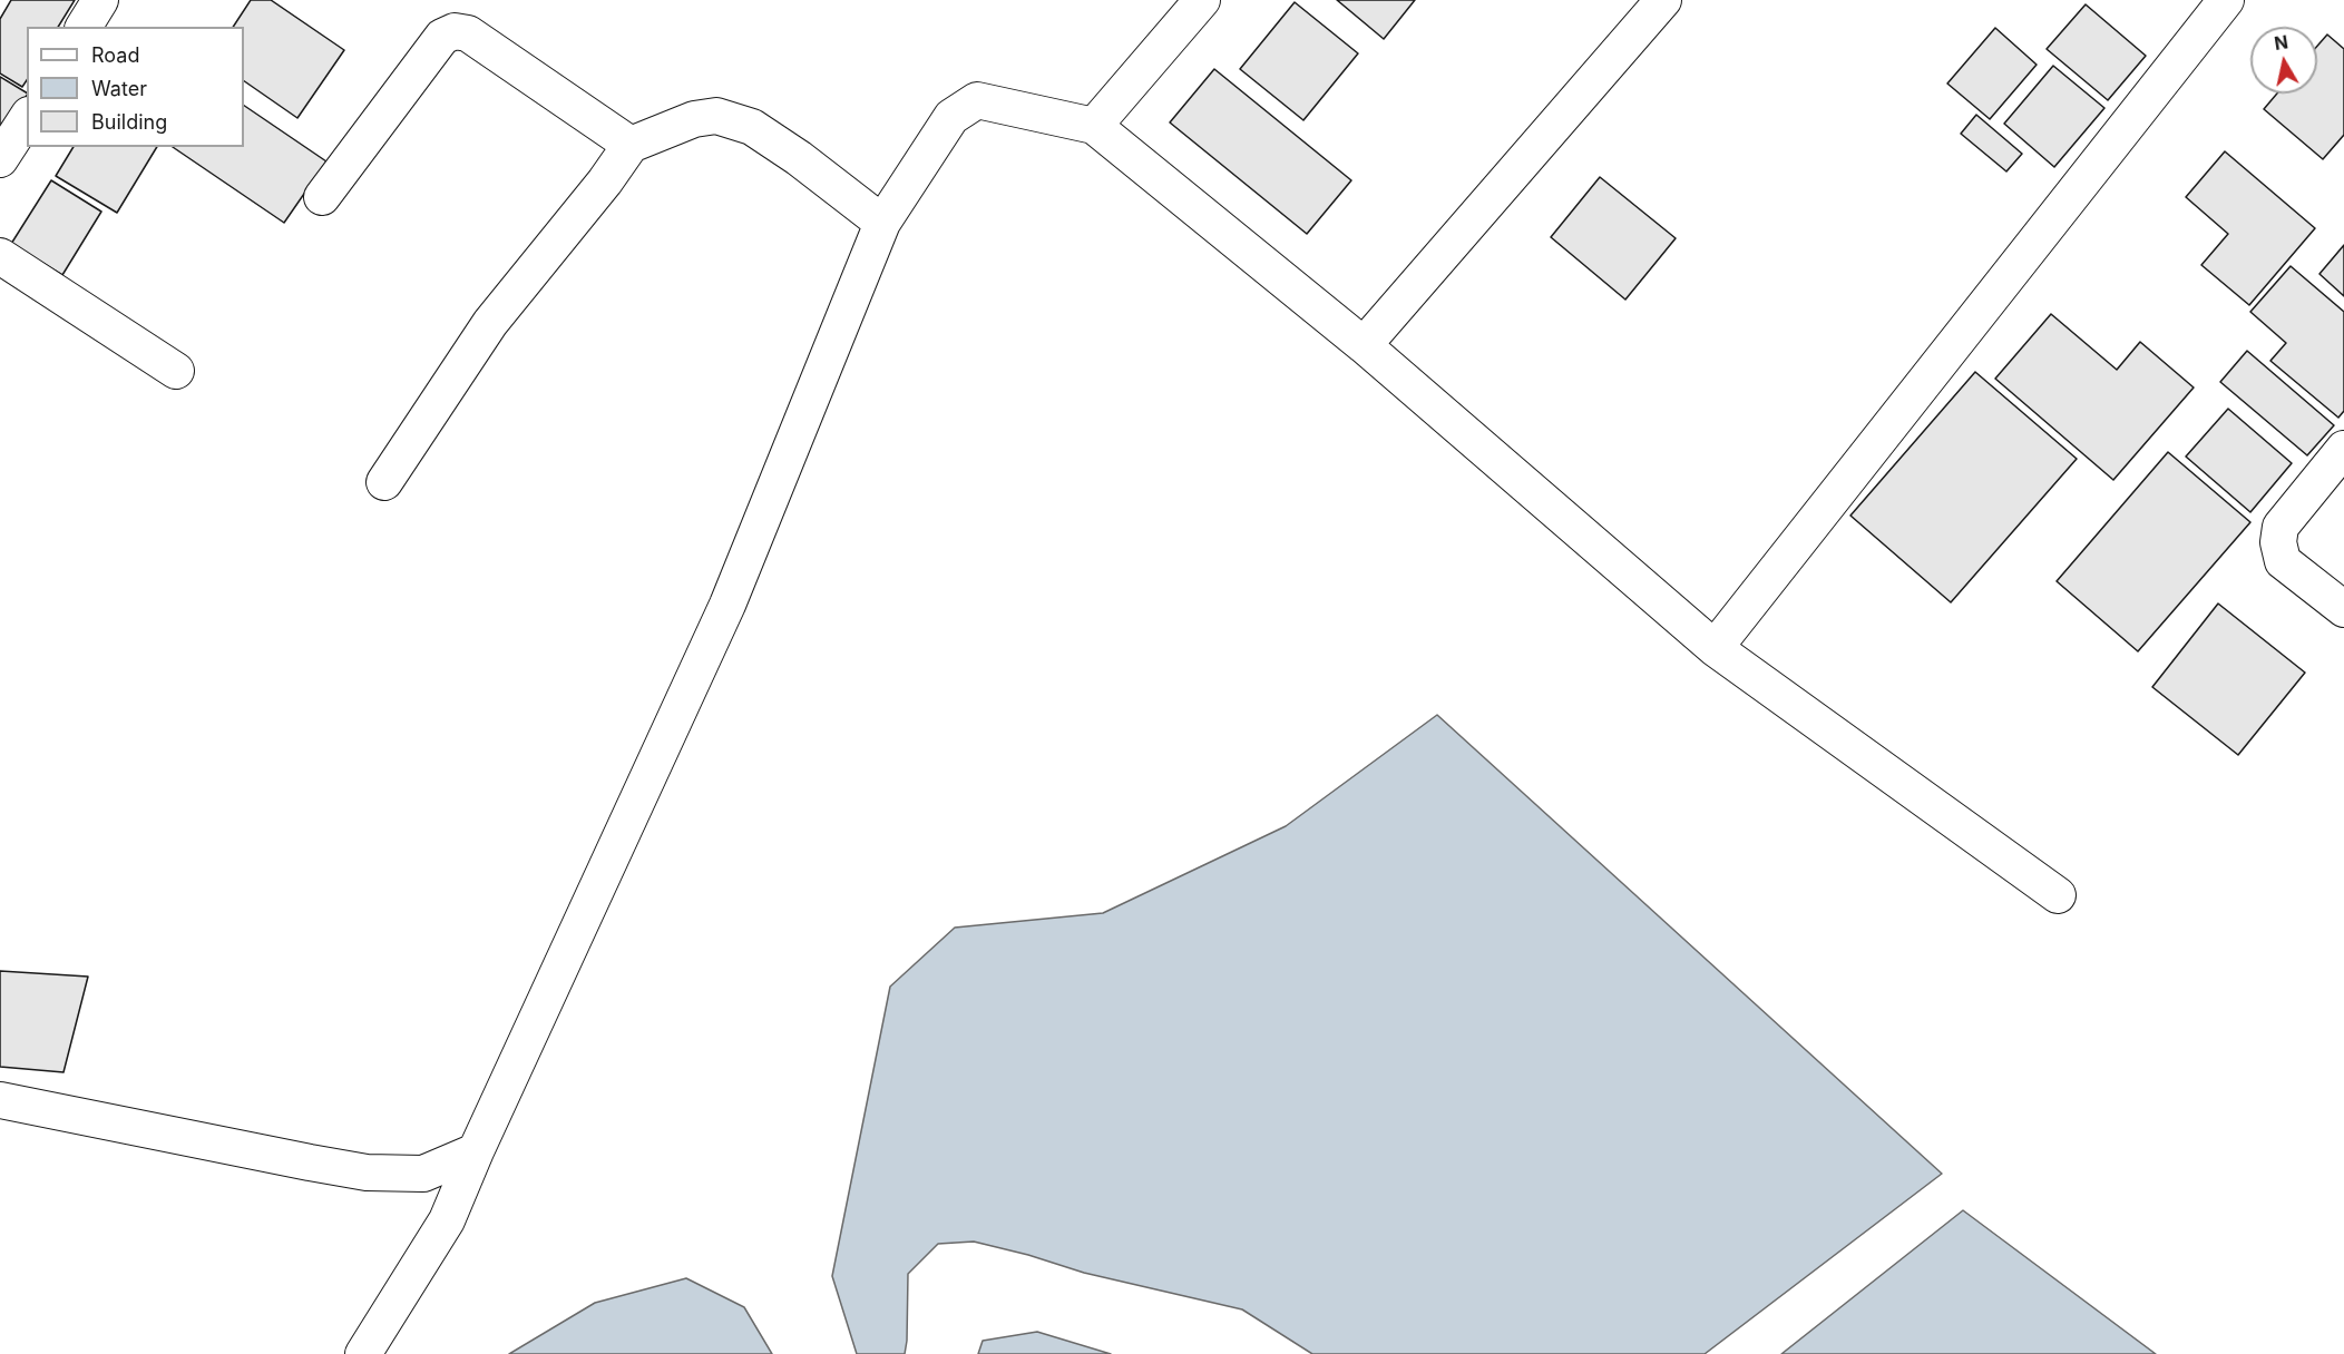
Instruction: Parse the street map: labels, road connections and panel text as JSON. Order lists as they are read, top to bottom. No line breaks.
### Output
{"legend":["Road","Water","Building"],"north":"top"}
